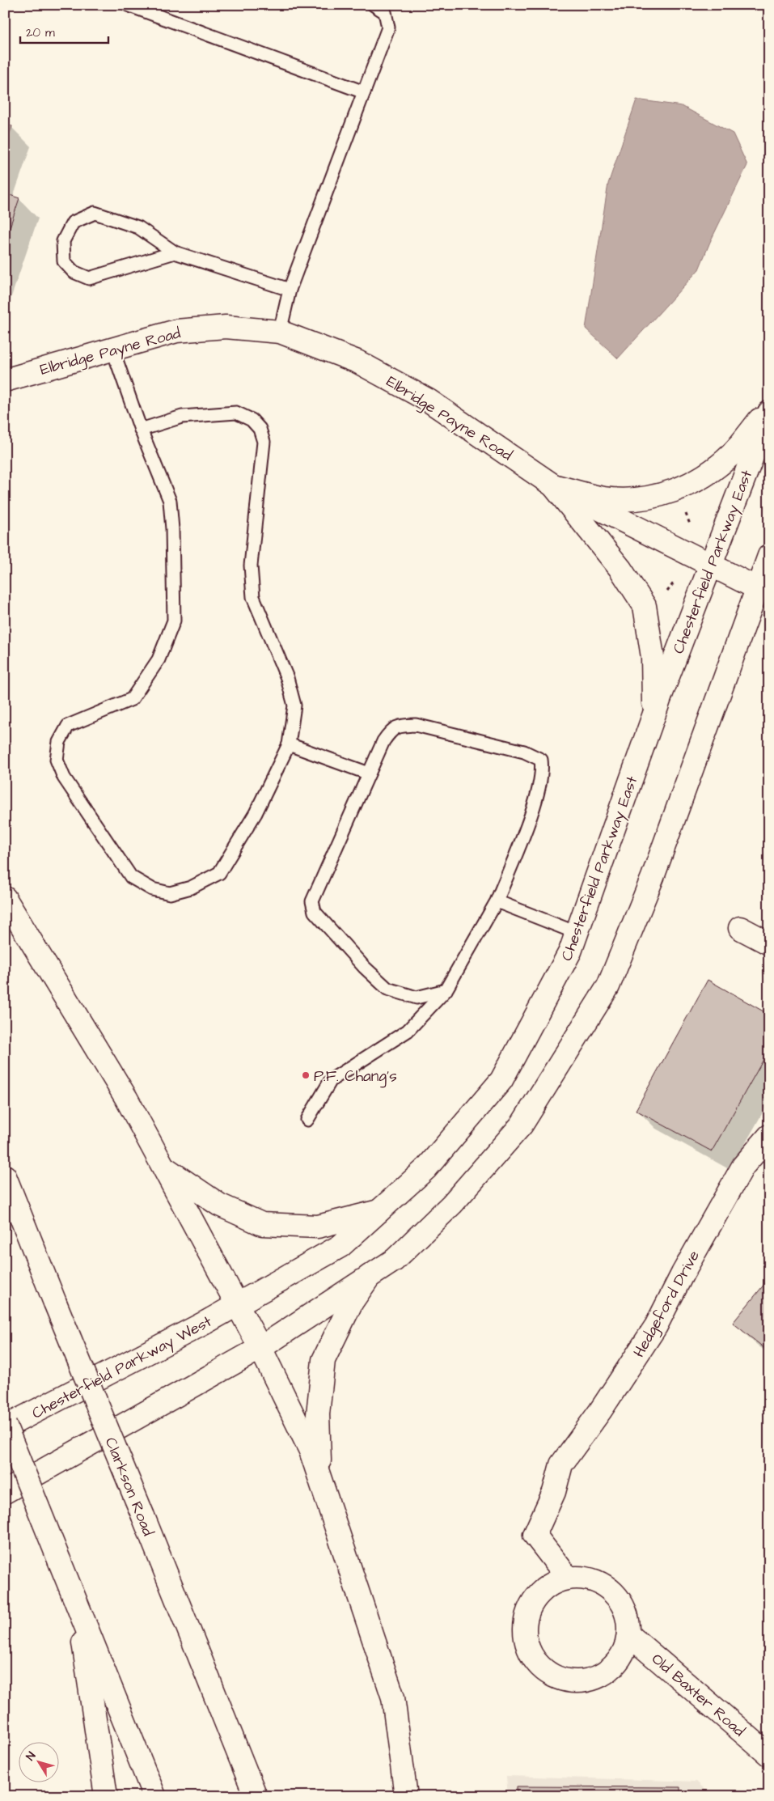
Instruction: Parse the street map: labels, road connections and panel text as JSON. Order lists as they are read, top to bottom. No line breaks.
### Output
{"streets":{"street":["Elbridge Payne Road","Chesterfield Parkway East","Hedgeford Drive","Chesterfield Parkway West","Clarkson Road","Old Baxter Road"]},"crossings":[["Elbridge Payne Road","Chesterfield Parkway East"],["Chesterfield Parkway East","Chesterfield Parkway West"],["Hedgeford Drive","Old Baxter Road"]],"places":["P.F. Chang's"],"scale_bar":"20 m","north":"top left"}
